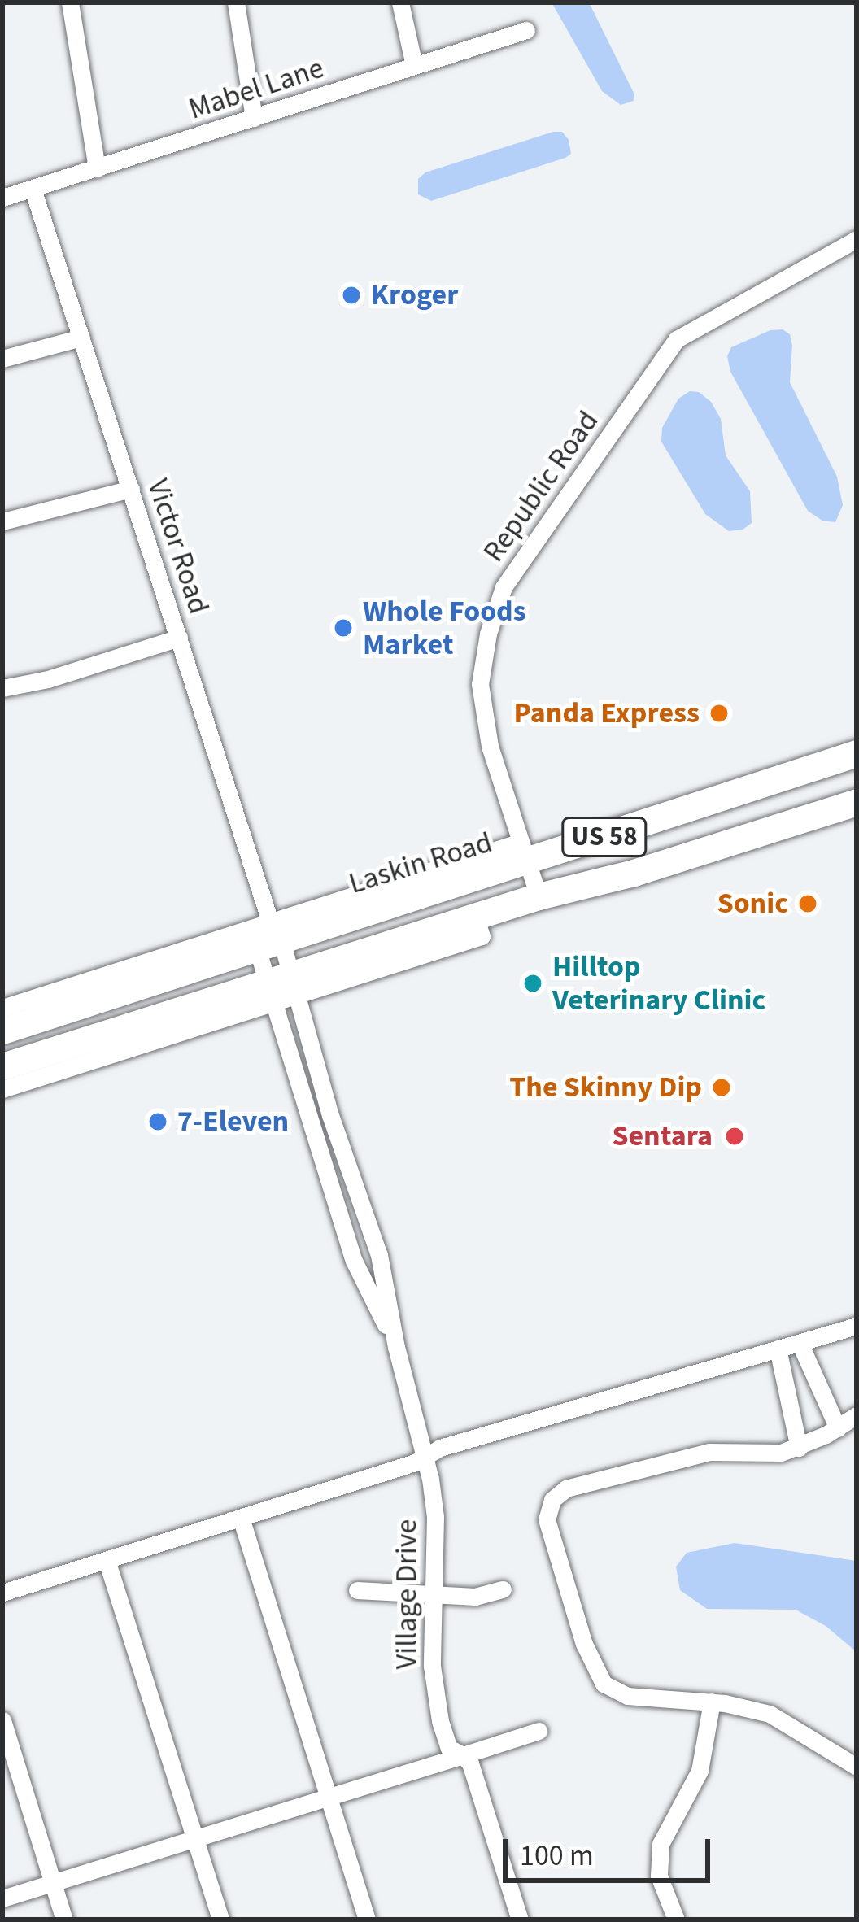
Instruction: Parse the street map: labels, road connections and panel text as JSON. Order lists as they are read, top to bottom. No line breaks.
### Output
{"streets":{"main road":["US 58","Laskin Road"],"street":["Mabel Lane","Republic Road","Victor Road","Village Drive"]},"crossings":[["Mabel Lane","Victor Road"],["Republic Road","US 58"],["Republic Road","Laskin Road"],["Victor Road","Laskin Road"],["Victor Road","Village Drive"],["US 58","Village Drive"],["Laskin Road","Village Drive"]],"places":["Kroger","Whole Foods Market","Panda Express","Sonic","Hilltop Veterinary Clinic","The Skinny Dip","7-Eleven","Sentara"],"scale_bar":"100 m"}
